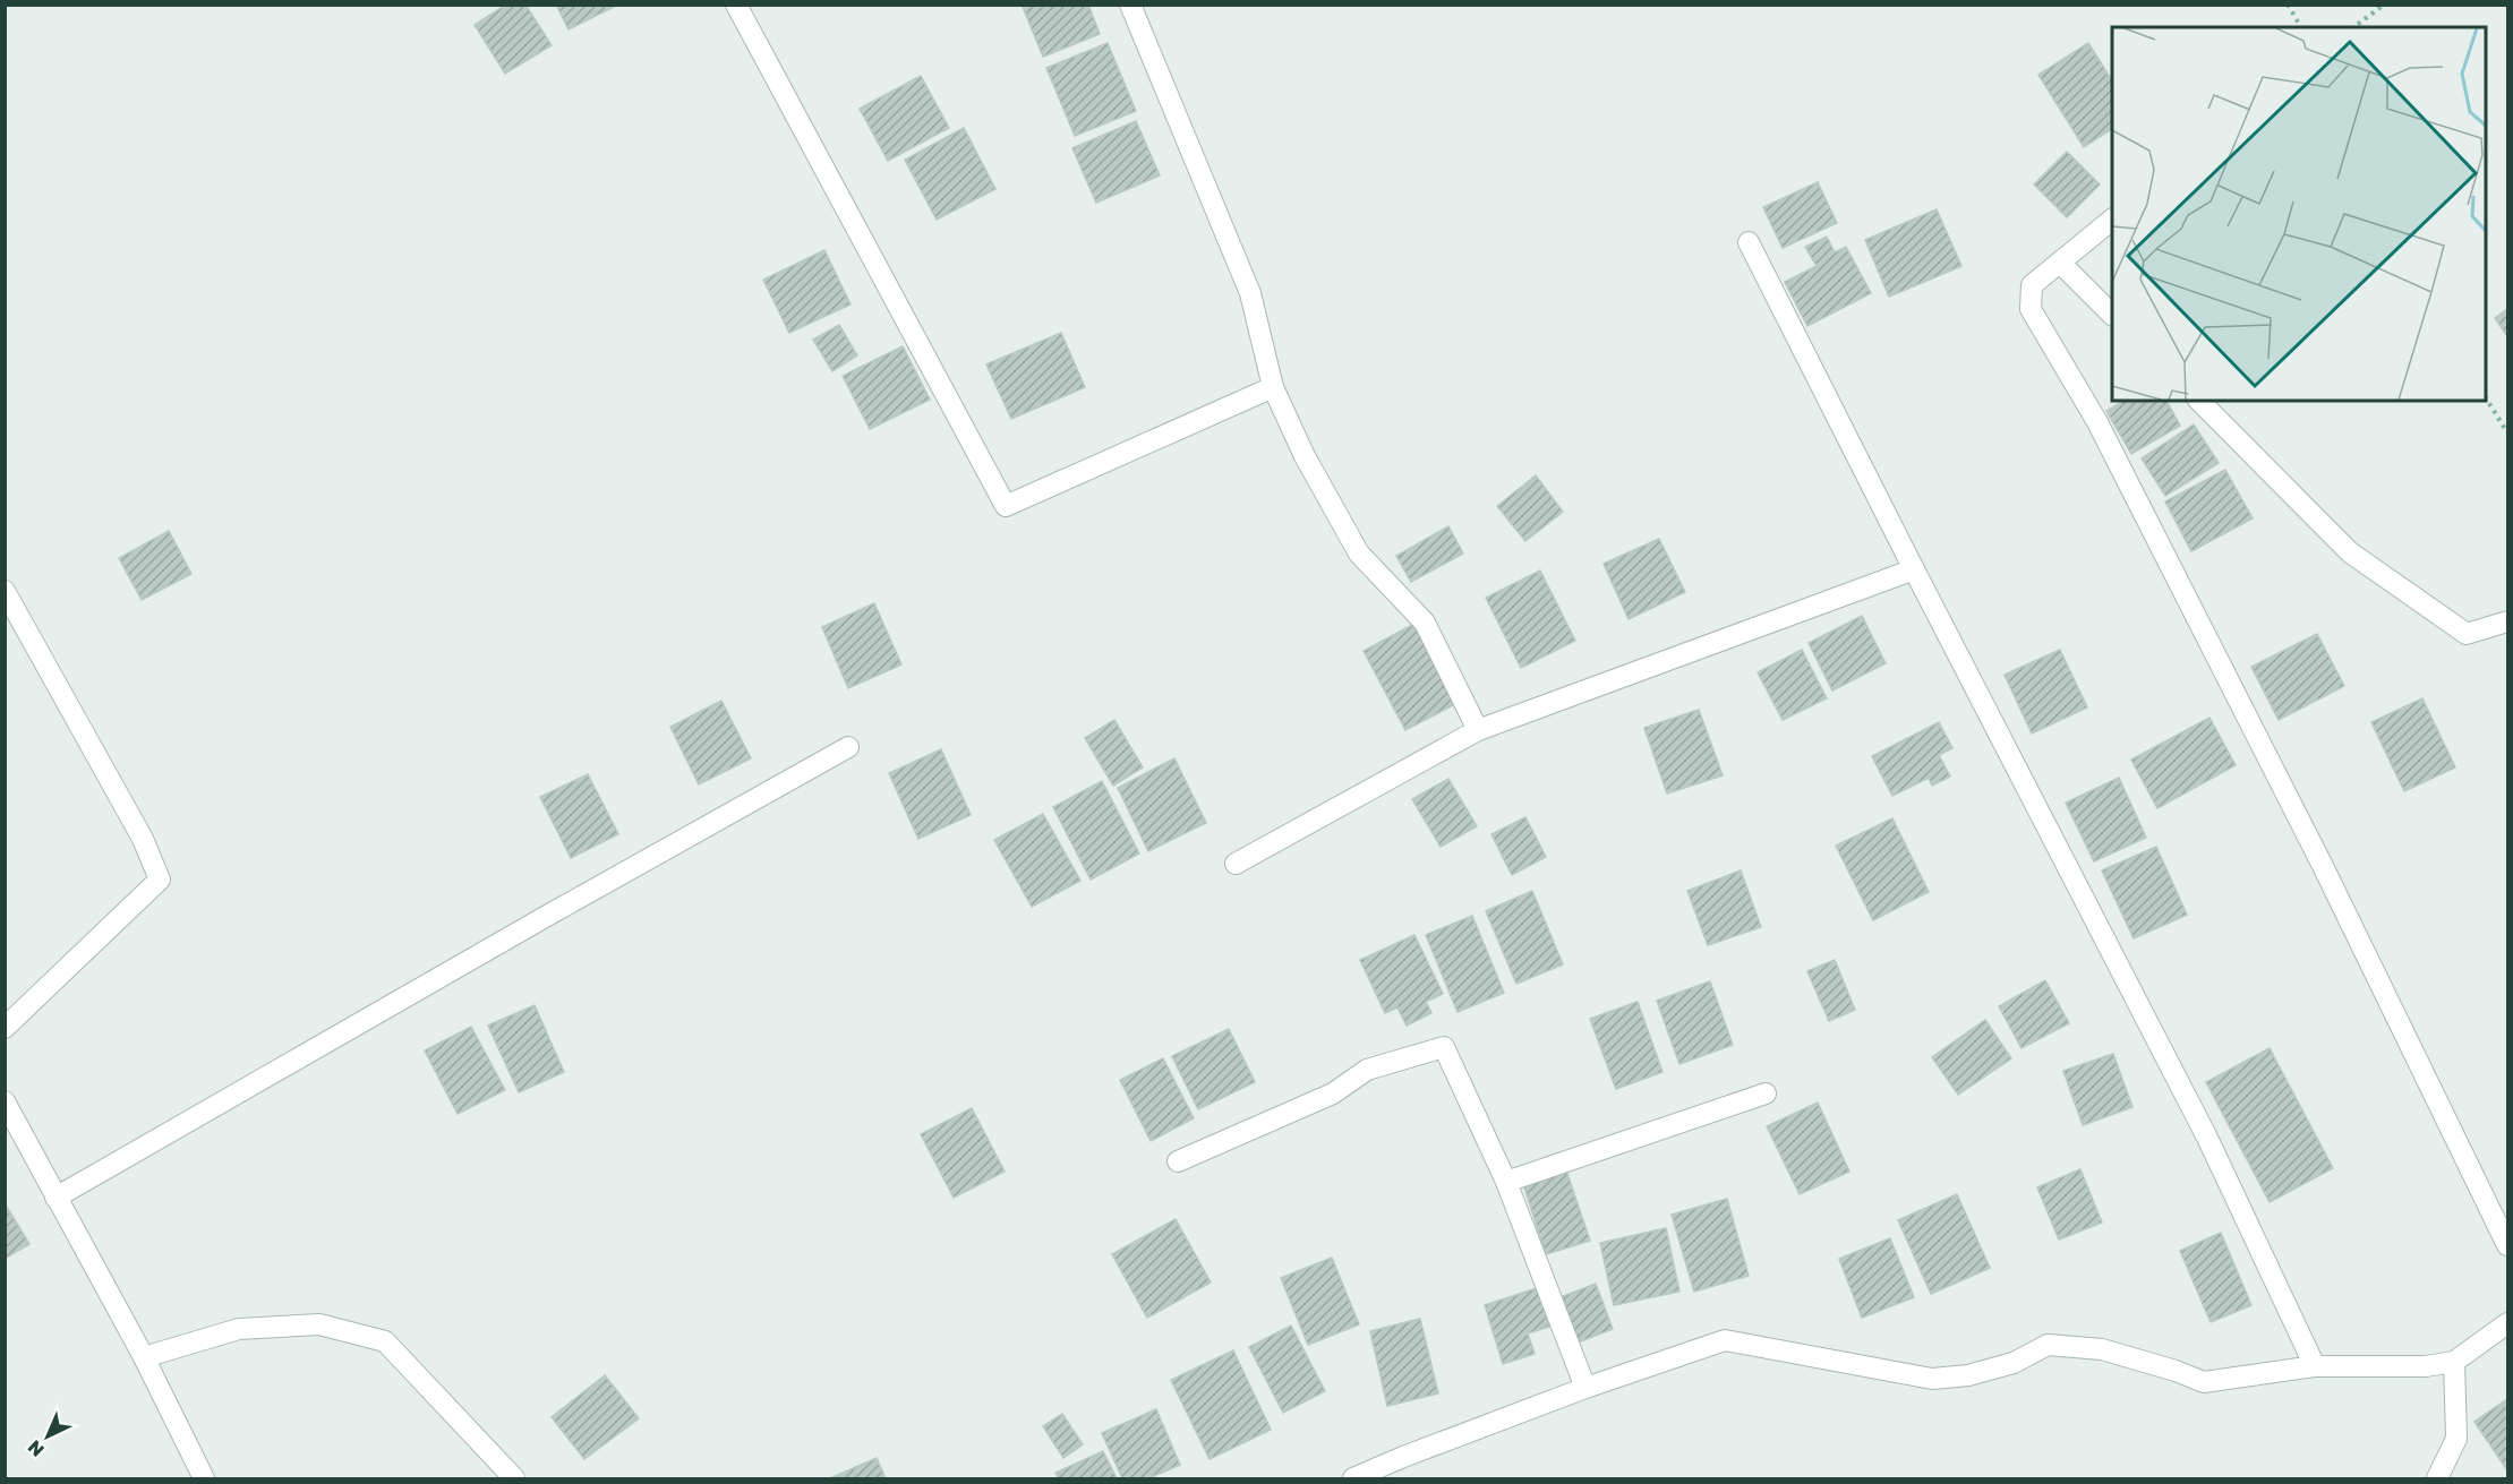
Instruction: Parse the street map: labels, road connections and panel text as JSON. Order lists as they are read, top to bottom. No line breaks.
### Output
{"north":"bottom left"}
